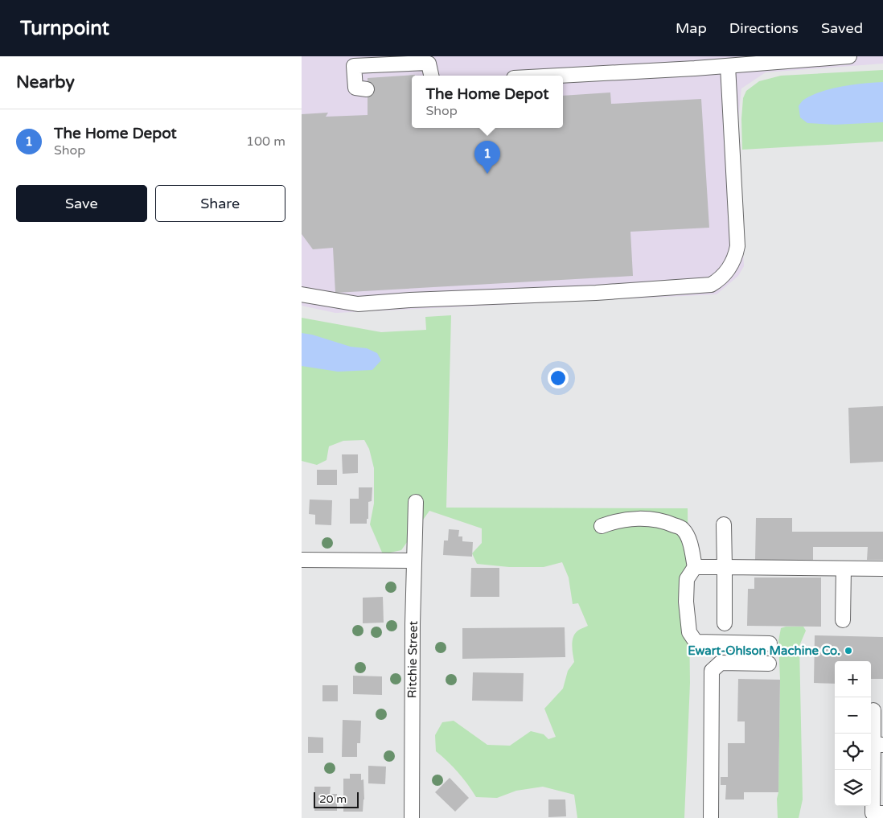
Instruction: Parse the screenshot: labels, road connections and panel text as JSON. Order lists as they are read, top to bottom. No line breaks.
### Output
{"streets":{"street":["Ritchie Street"]},"places":["Ewart-Ohlson Machine Co."],"scale_bar":"20 m","page":{"header":"Turnpoint","nav":["Map","Directions","Saved"],"heading":"Nearby","popup":["The Home Depot","Shop"],"list":[{"mark":"1","name":"The Home Depot","note":"Shop","value":"100 m"}],"pins":"1","buttons":["Save","Share"],"map_buttons":["+","−"],"scale":"20 m"}}
